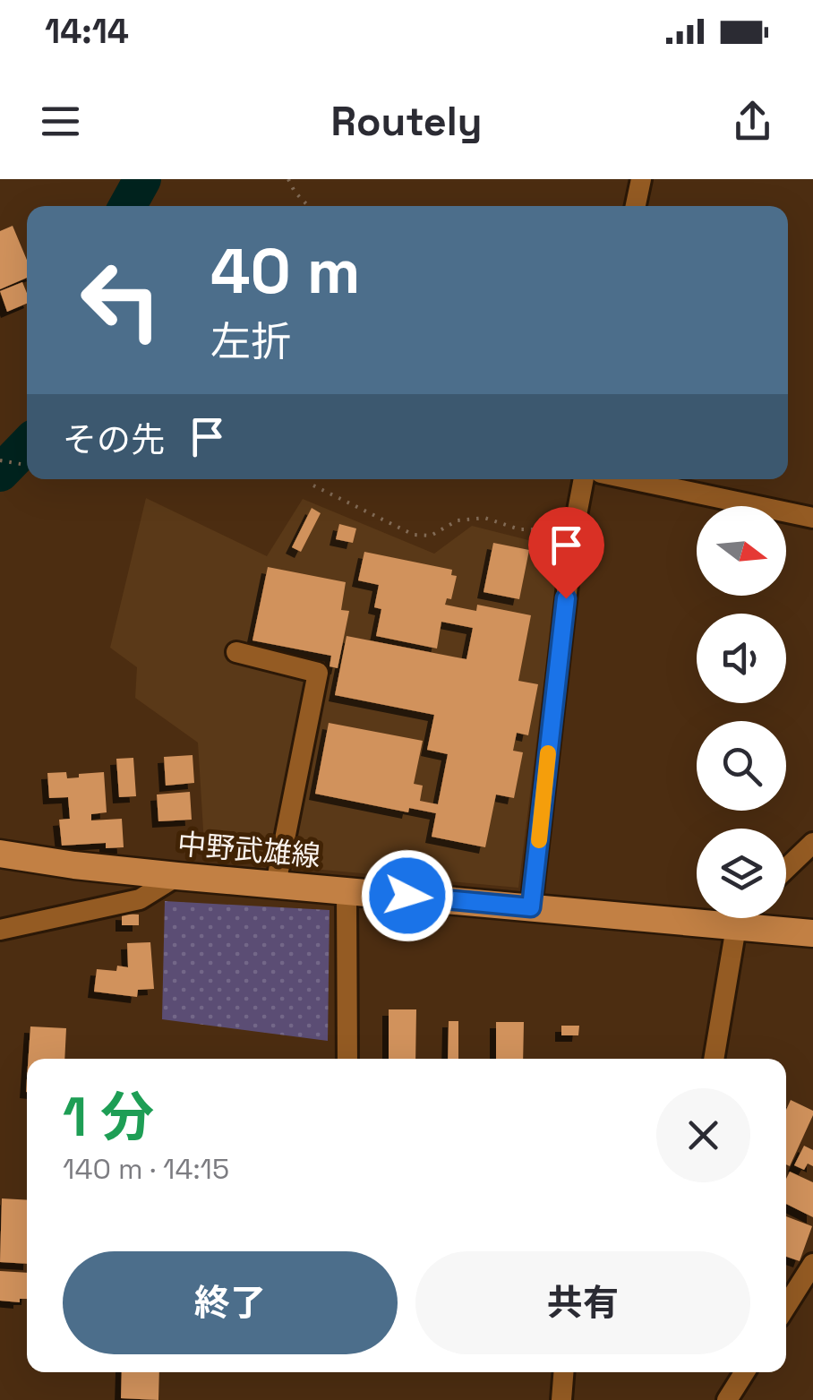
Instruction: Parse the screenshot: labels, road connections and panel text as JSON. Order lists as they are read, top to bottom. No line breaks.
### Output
{"streets":{"main road":["中野武雄線"]},"north":"right","page":{"status":"14:14","header":"Routely","turn":["40 m","左折"],"then":"その先","heading":["1 分","140 m · 14:15"],"buttons":["終了","共有"]}}
